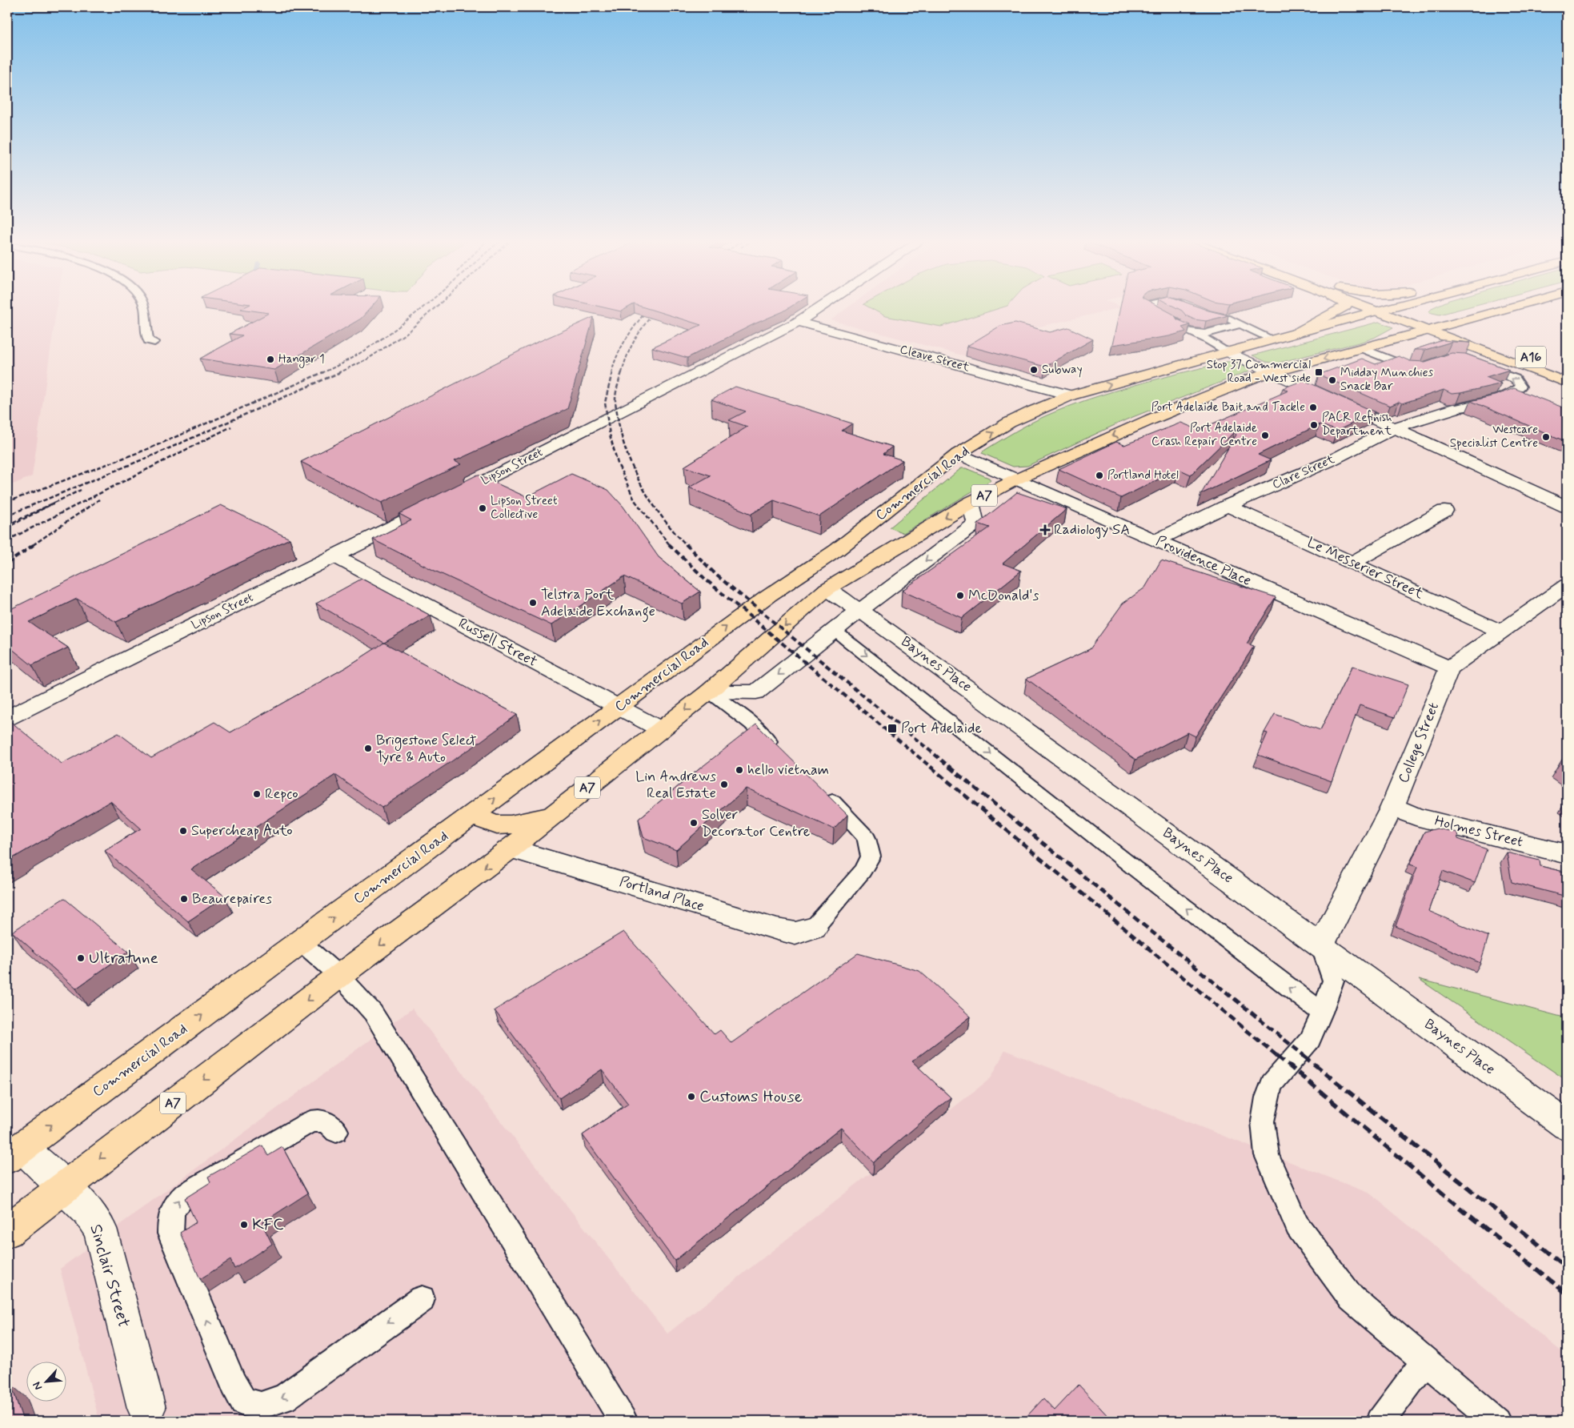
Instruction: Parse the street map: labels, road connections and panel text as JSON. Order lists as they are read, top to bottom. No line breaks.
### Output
{"streets":{"main road":["A16","Commercial Road","A7"],"street":["Cleave Street","Lipson Street","Clare Street","Providence Place","Le Messerier Street","Russell Street","Baynes Place","College Street","Holmes Street","Portland Place","Sinclair Street"]},"crossings":[["A16","Commercial Road"],["A16","A7"],["Cleave Street","Lipson Street"],["Cleave Street","Commercial Road"],["Lipson Street","Russell Street"],["Clare Street","Providence Place"],["Clare Street","Le Messerier Street"],["Commercial Road","Providence Place"],["Commercial Road","Russell Street"],["Commercial Road","Sinclair Street"],["A7","Providence Place"],["A7","Russell Street"],["A7","Baynes Place"],["A7","Portland Place"],["A7","Sinclair Street"],["Providence Place","College Street"],["Baynes Place","College Street"],["College Street","Holmes Street"]],"places":{"other":["Hangar 1","Subway","Midday Munchies Snack Bar","Port Adelaide Bait and Tackle","PACR Refinish Department","Port Adelaide Crash Repair Centre","Westcare Specialist Centre","Portland Hotel","Lipson Street Collective","McDonald's","Telstra Port Adelaide Exchange","Brigestone Select Tyre & Auto","hello vietnam","Lin Andrews Real Estate","Repco","Solver Decorator Centre","Supercheap Auto","Beaurepaires","Ultratune","Customs House","KFC"],"transit":["Stop 37 Commercial Road - West side","Port Adelaide"],"health":["Radiology SA"]},"north":"bottom left"}
